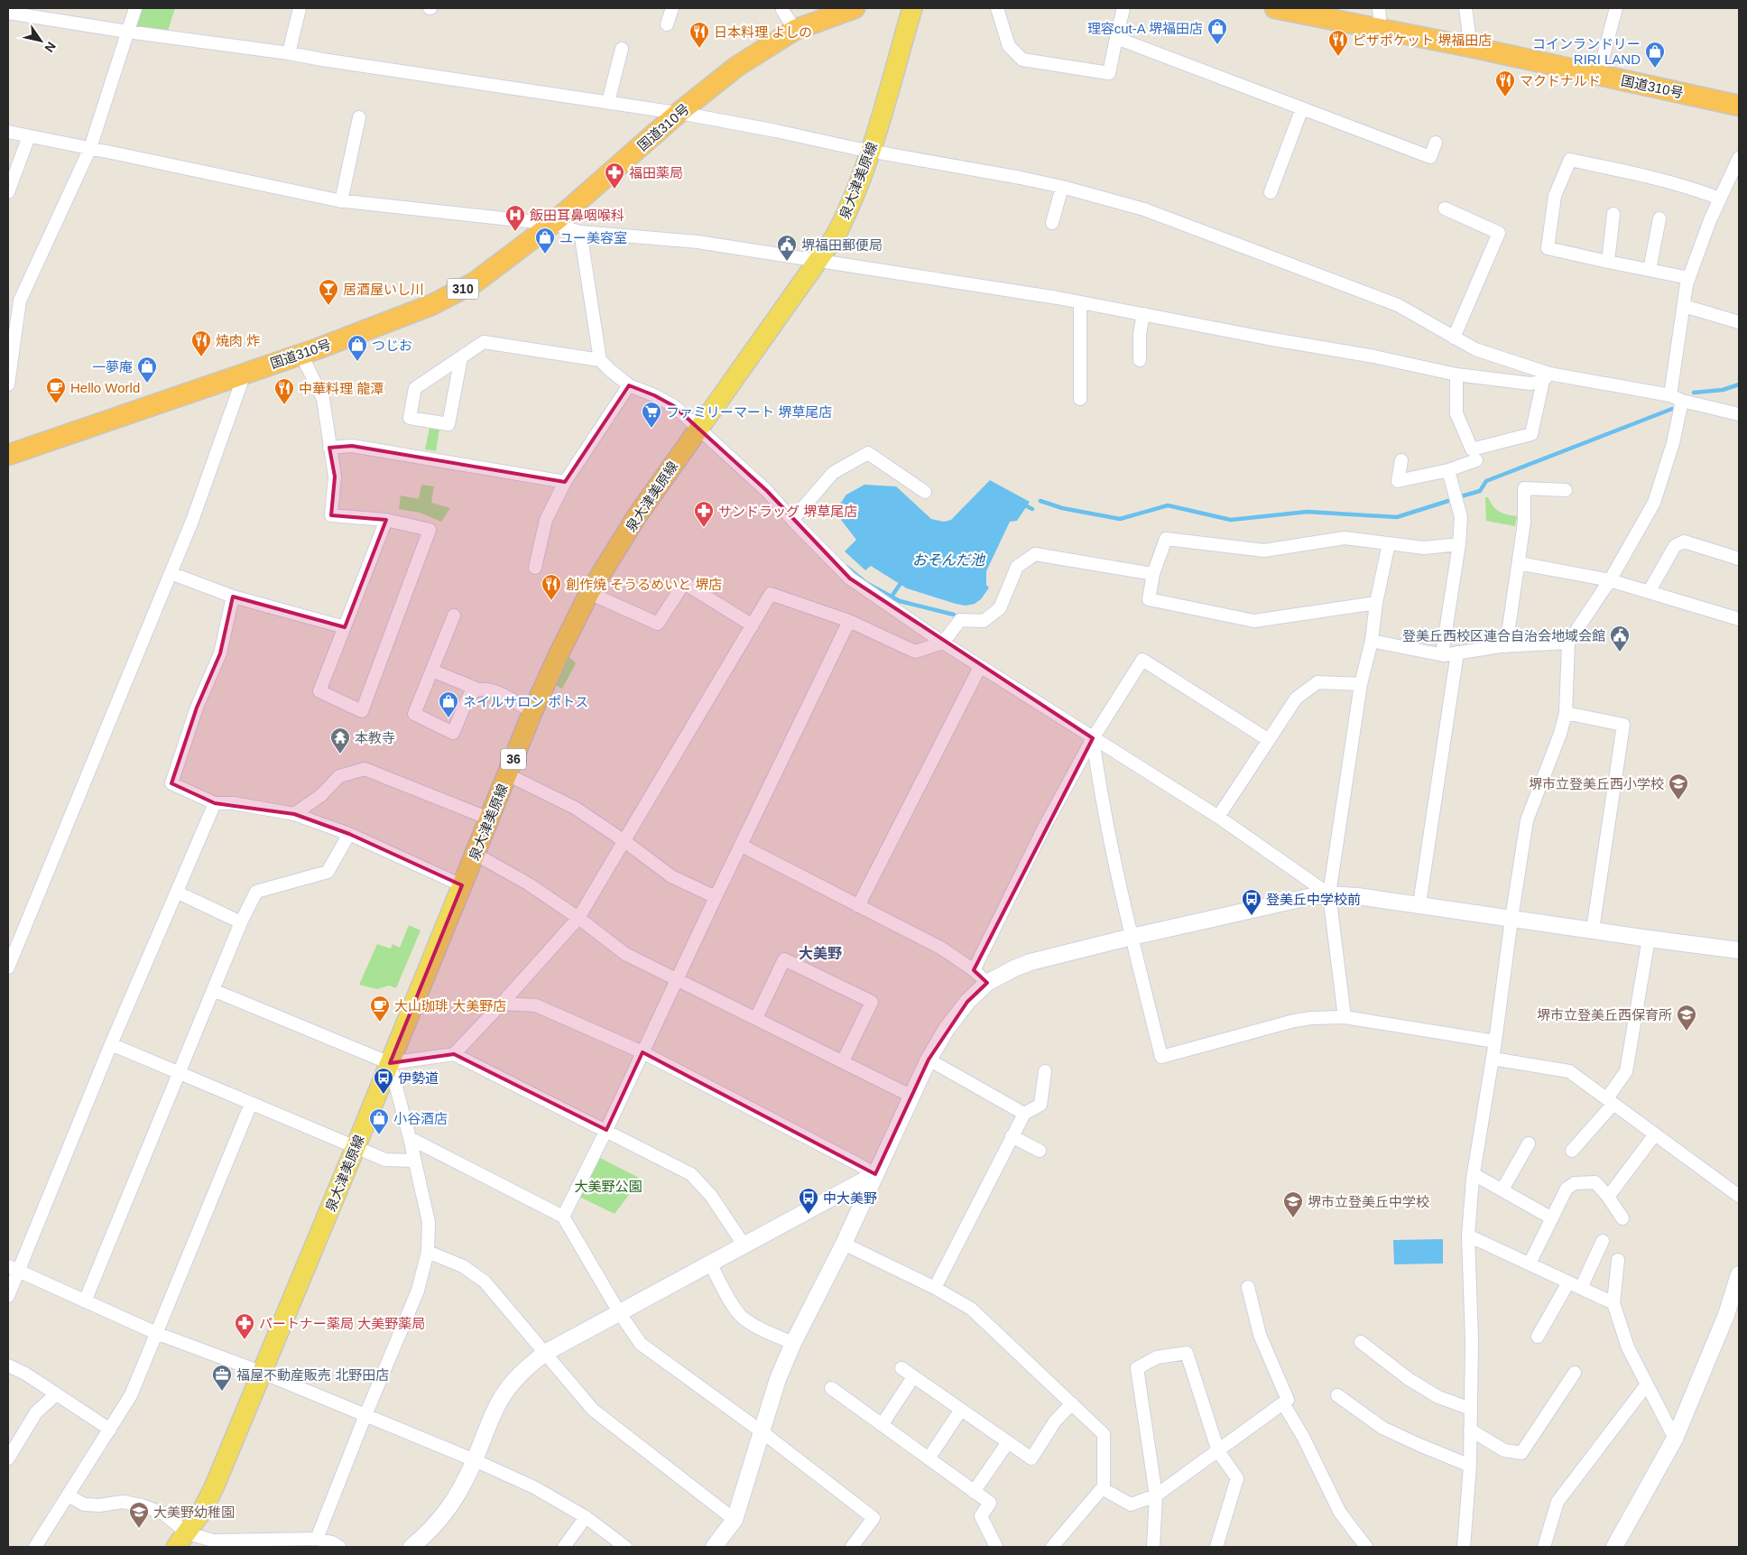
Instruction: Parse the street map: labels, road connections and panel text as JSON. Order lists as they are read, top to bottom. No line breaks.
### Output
{"streets":{"highway":["国道310号","310"],"main road":["泉大津美原線","36"]},"districts":["大美野"],"water":["おそんだ池"],"parks":["大美野公園"],"places":{"shop":["理容cut-A 堺福田店","コインランドリー RIRI LAND","ユー美容室","つじお","一夢庵","ネイルサロン ポトス","小谷酒店"],"restaurant":["日本料理 よしの","ピザポケット 堺福田店","マクドナルド","焼肉 炸","中華料理 龍潭","創作焼 そうるめいと 堺店"],"pharmacy":["福田薬局","サンドラッグ 堺草尾店","パートナー薬局 大美野薬局"],"hospital":["飯田耳鼻咽喉科"],"public building":["堺福田郵便局","登美丘西校区連合自治会地域会館"],"bar":["居酒屋いし川"],"cafe":["Hello World","大山珈琲 大美野店"],"supermarket":["ファミリーマート 堺草尾店"],"temple":["本教寺"],"school or university":["堺市立登美丘西小学校","堺市立登美丘西保育所","堺市立登美丘中学校","大美野幼稚園"],"bus stop":["登美丘中学校前","伊勢道","中大美野"],"office":["福屋不動産販売 北野田店"]},"north":"bottom right"}
